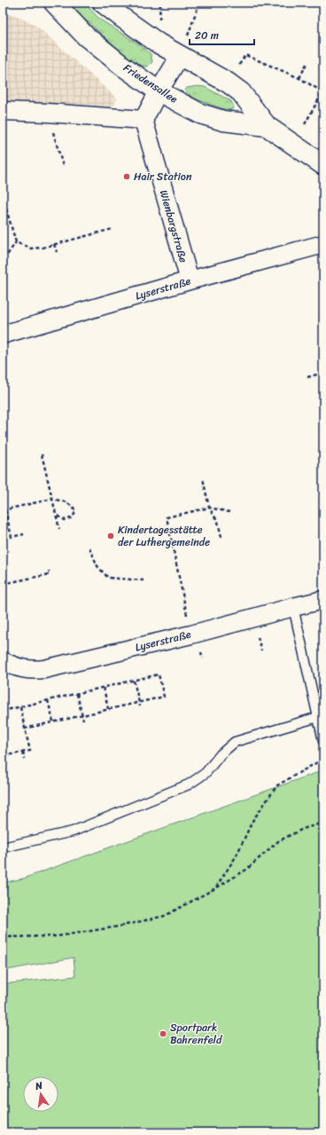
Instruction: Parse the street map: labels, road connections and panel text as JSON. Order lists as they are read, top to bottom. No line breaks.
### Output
{"streets":{"street":["Friedensallee","Wienbargstraße","Lyserstraße"]},"crossings":[["Wienbargstraße","Lyserstraße"]],"places":["Hair Station","Kindertagesstätte der Luthergemeinde","Sportpark Bahrenfeld"],"scale_bar":"20 m","north":"top"}
